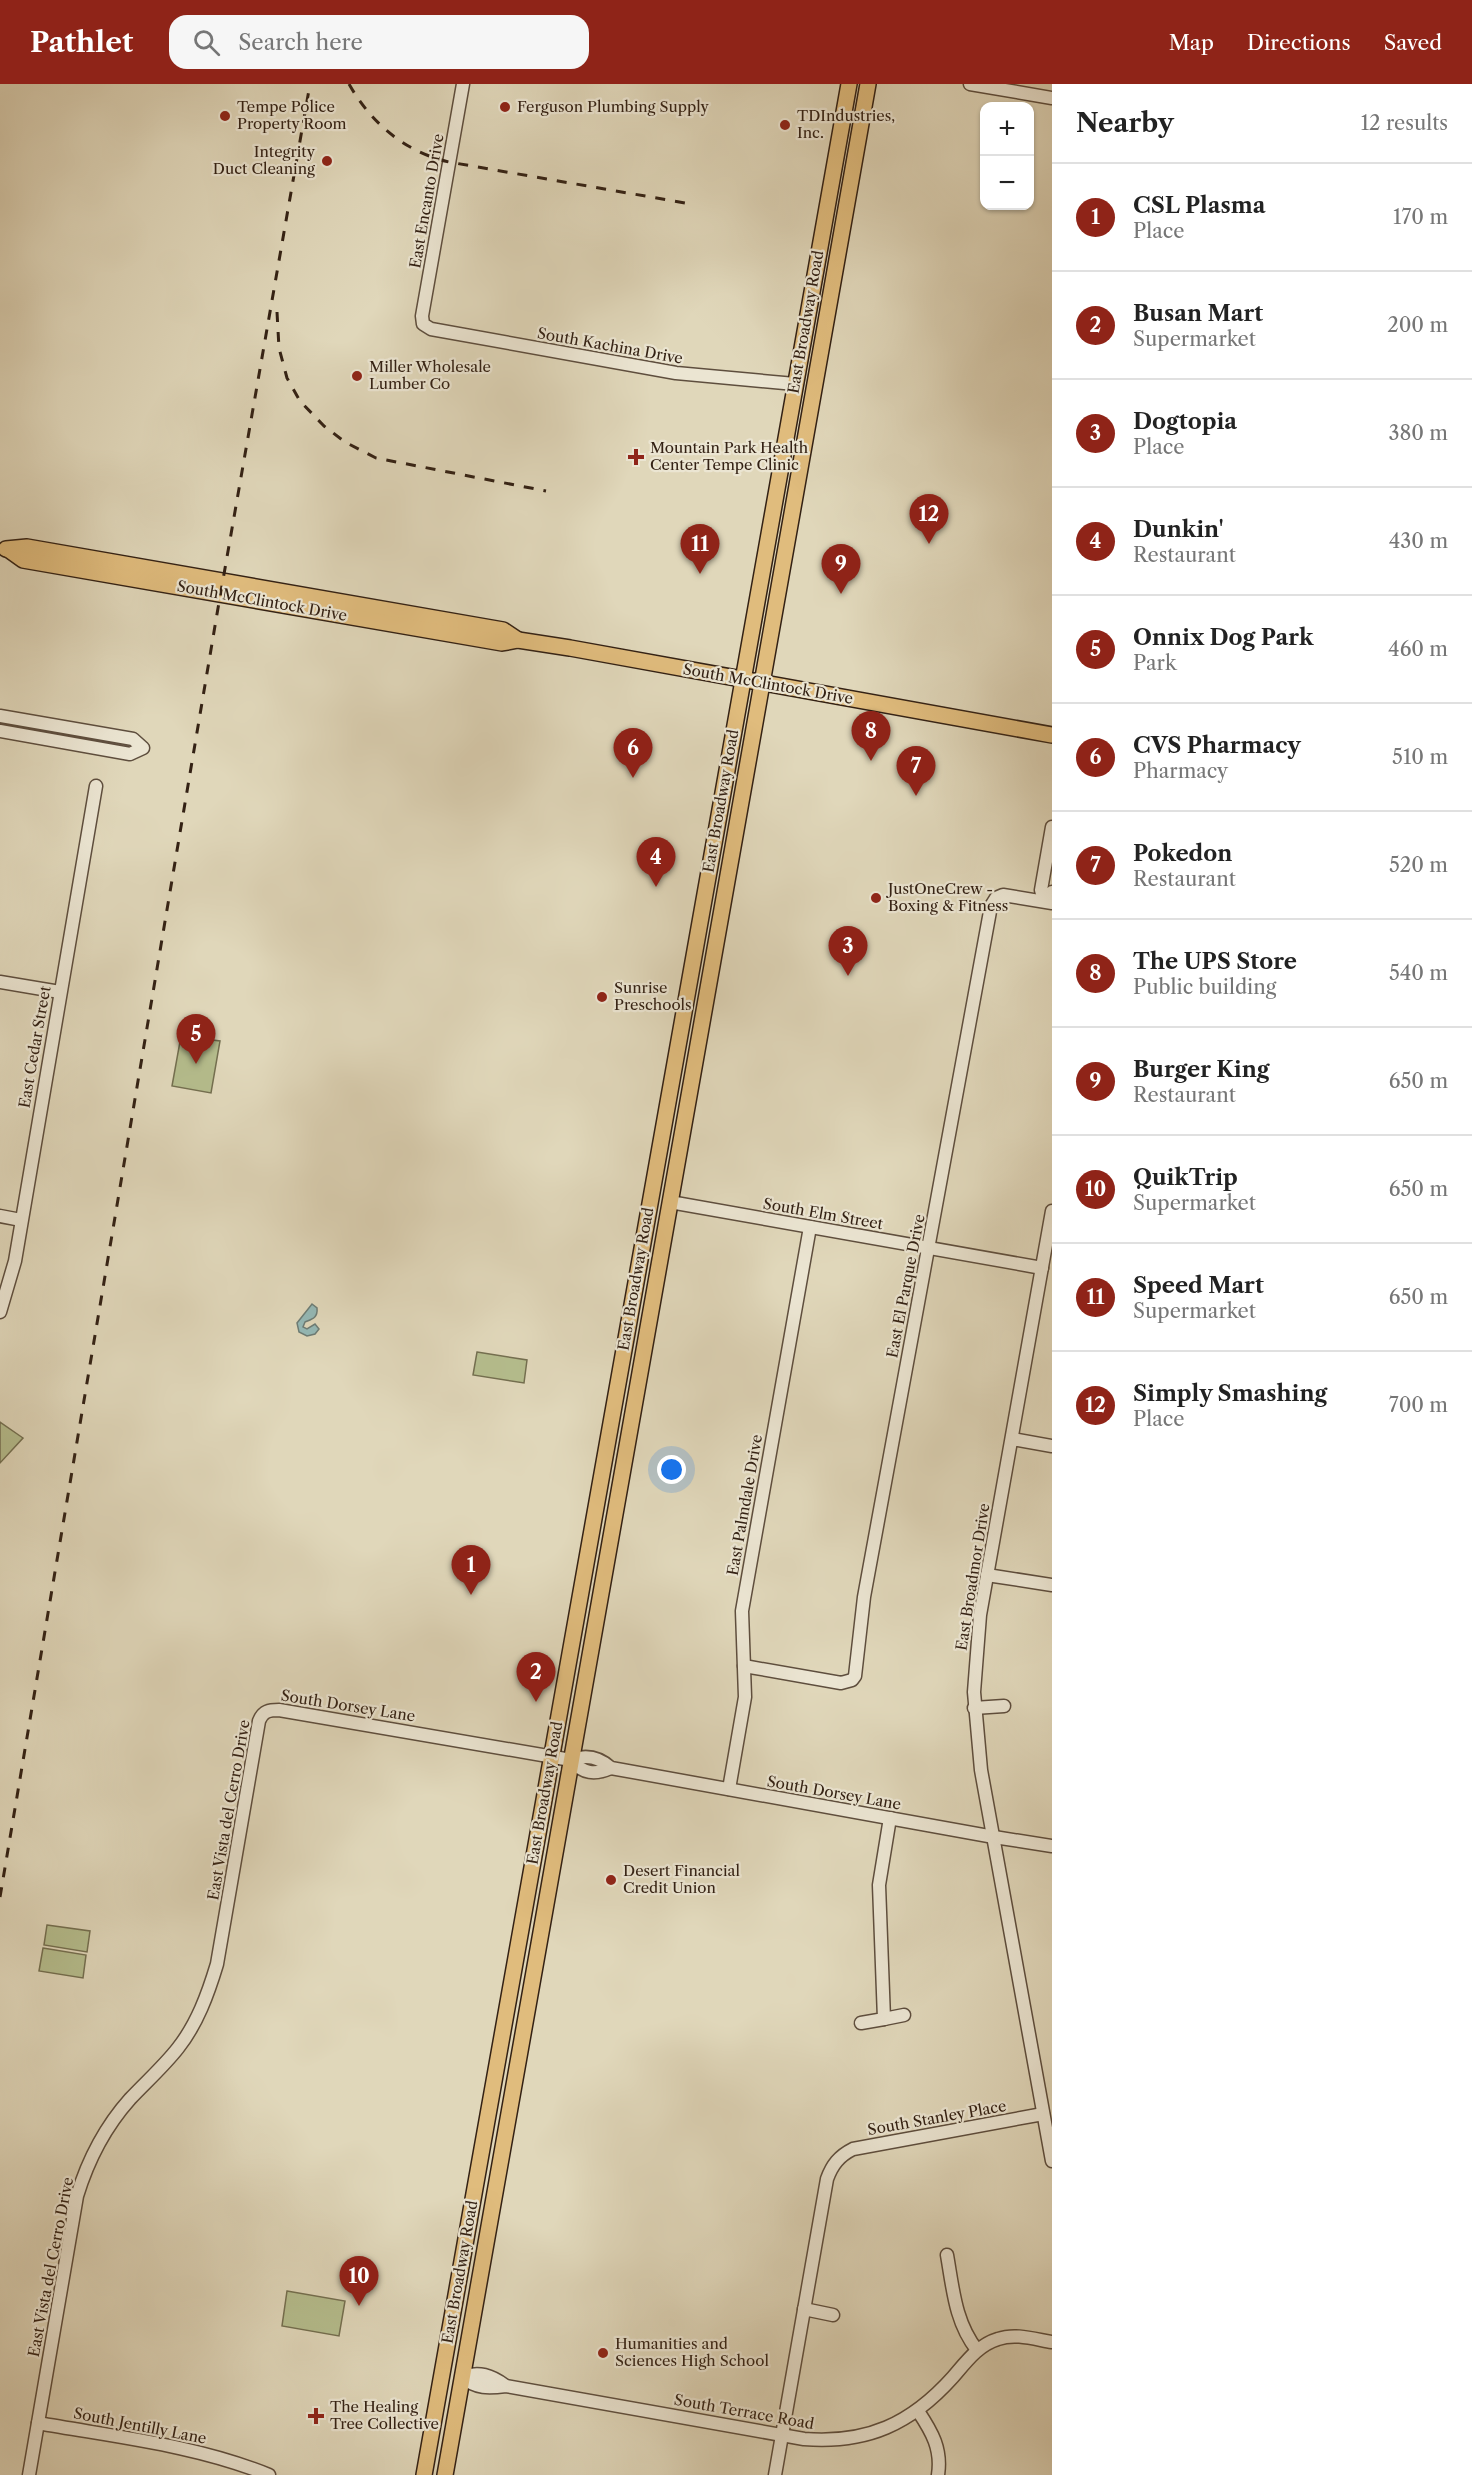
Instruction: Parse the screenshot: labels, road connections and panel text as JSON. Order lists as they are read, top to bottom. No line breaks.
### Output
{"streets":{"main road":["East Broadway Road","South McClintock Drive"],"street":["East Encanto Drive","South Kachina Drive","East Cedar Street","South Elm Street","East El Parque Drive","East Palmdale Drive","East Broadmor Drive","South Dorsey Lane","East Vista del Cerro Drive","South Stanley Place","South Terrace Road","South Jentilly Lane"]},"crossings":[["East Encanto Drive","South Kachina Drive"],["East Broadway Road","South Kachina Drive"],["East Broadway Road","South McClintock Drive"],["East Broadway Road","South Elm Street"],["East Broadway Road","South Dorsey Lane"],["East Broadway Road","South Terrace Road"],["South Elm Street","East El Parque Drive"],["South Elm Street","East Palmdale Drive"],["South Elm Street","East Broadmor Drive"],["East El Parque Drive","East Palmdale Drive"],["East Palmdale Drive","South Dorsey Lane"],["East Broadmor Drive","South Dorsey Lane"],["East Broadmor Drive","South Stanley Place"],["South Dorsey Lane","East Vista del Cerro Drive"],["East Vista del Cerro Drive","South Jentilly Lane"]],"places":{"other":["Ferguson Plumbing Supply","Tempe Police Property Room","TDIndustries, Inc.","Integrity Duct Cleaning","Miller Wholesale Lumber Co","JustOneCrew - Boxing & Fitness","Sunrise Preschools","Desert Financial Credit Union","Humanities and Sciences High School"],"health":["Mountain Park Health Center Tempe Clinic","The Healing Tree Collective"]},"page":{"header":"Pathlet","search":"Search here","nav":["Map","Directions","Saved"],"heading":["Nearby","12 results"],"map_buttons":["+","−"],"list":[{"mark":"1","name":"CSL Plasma","note":"Place","value":"170 m"},{"mark":"2","name":"Busan Mart","note":"Supermarket","value":"200 m"},{"mark":"3","name":"Dogtopia","note":"Place","value":"380 m"},{"mark":"4","name":"Dunkin'","note":"Restaurant","value":"430 m"},{"mark":"5","name":"Onnix Dog Park","note":"Park","value":"460 m"},{"mark":"6","name":"CVS Pharmacy","note":"Pharmacy","value":"510 m"},{"mark":"7","name":"Pokedon","note":"Restaurant","value":"520 m"},{"mark":"8","name":"The UPS Store","note":"Public building","value":"540 m"},{"mark":"9","name":"Burger King","note":"Restaurant","value":"650 m"},{"mark":"10","name":"QuikTrip","note":"Supermarket","value":"650 m"},{"mark":"11","name":"Speed Mart","note":"Supermarket","value":"650 m"},{"mark":"12","name":"Simply Smashing","note":"Place","value":"700 m"}],"pins":["12","11","9","8","6","7","4","3","5","1","2","10"]}}
